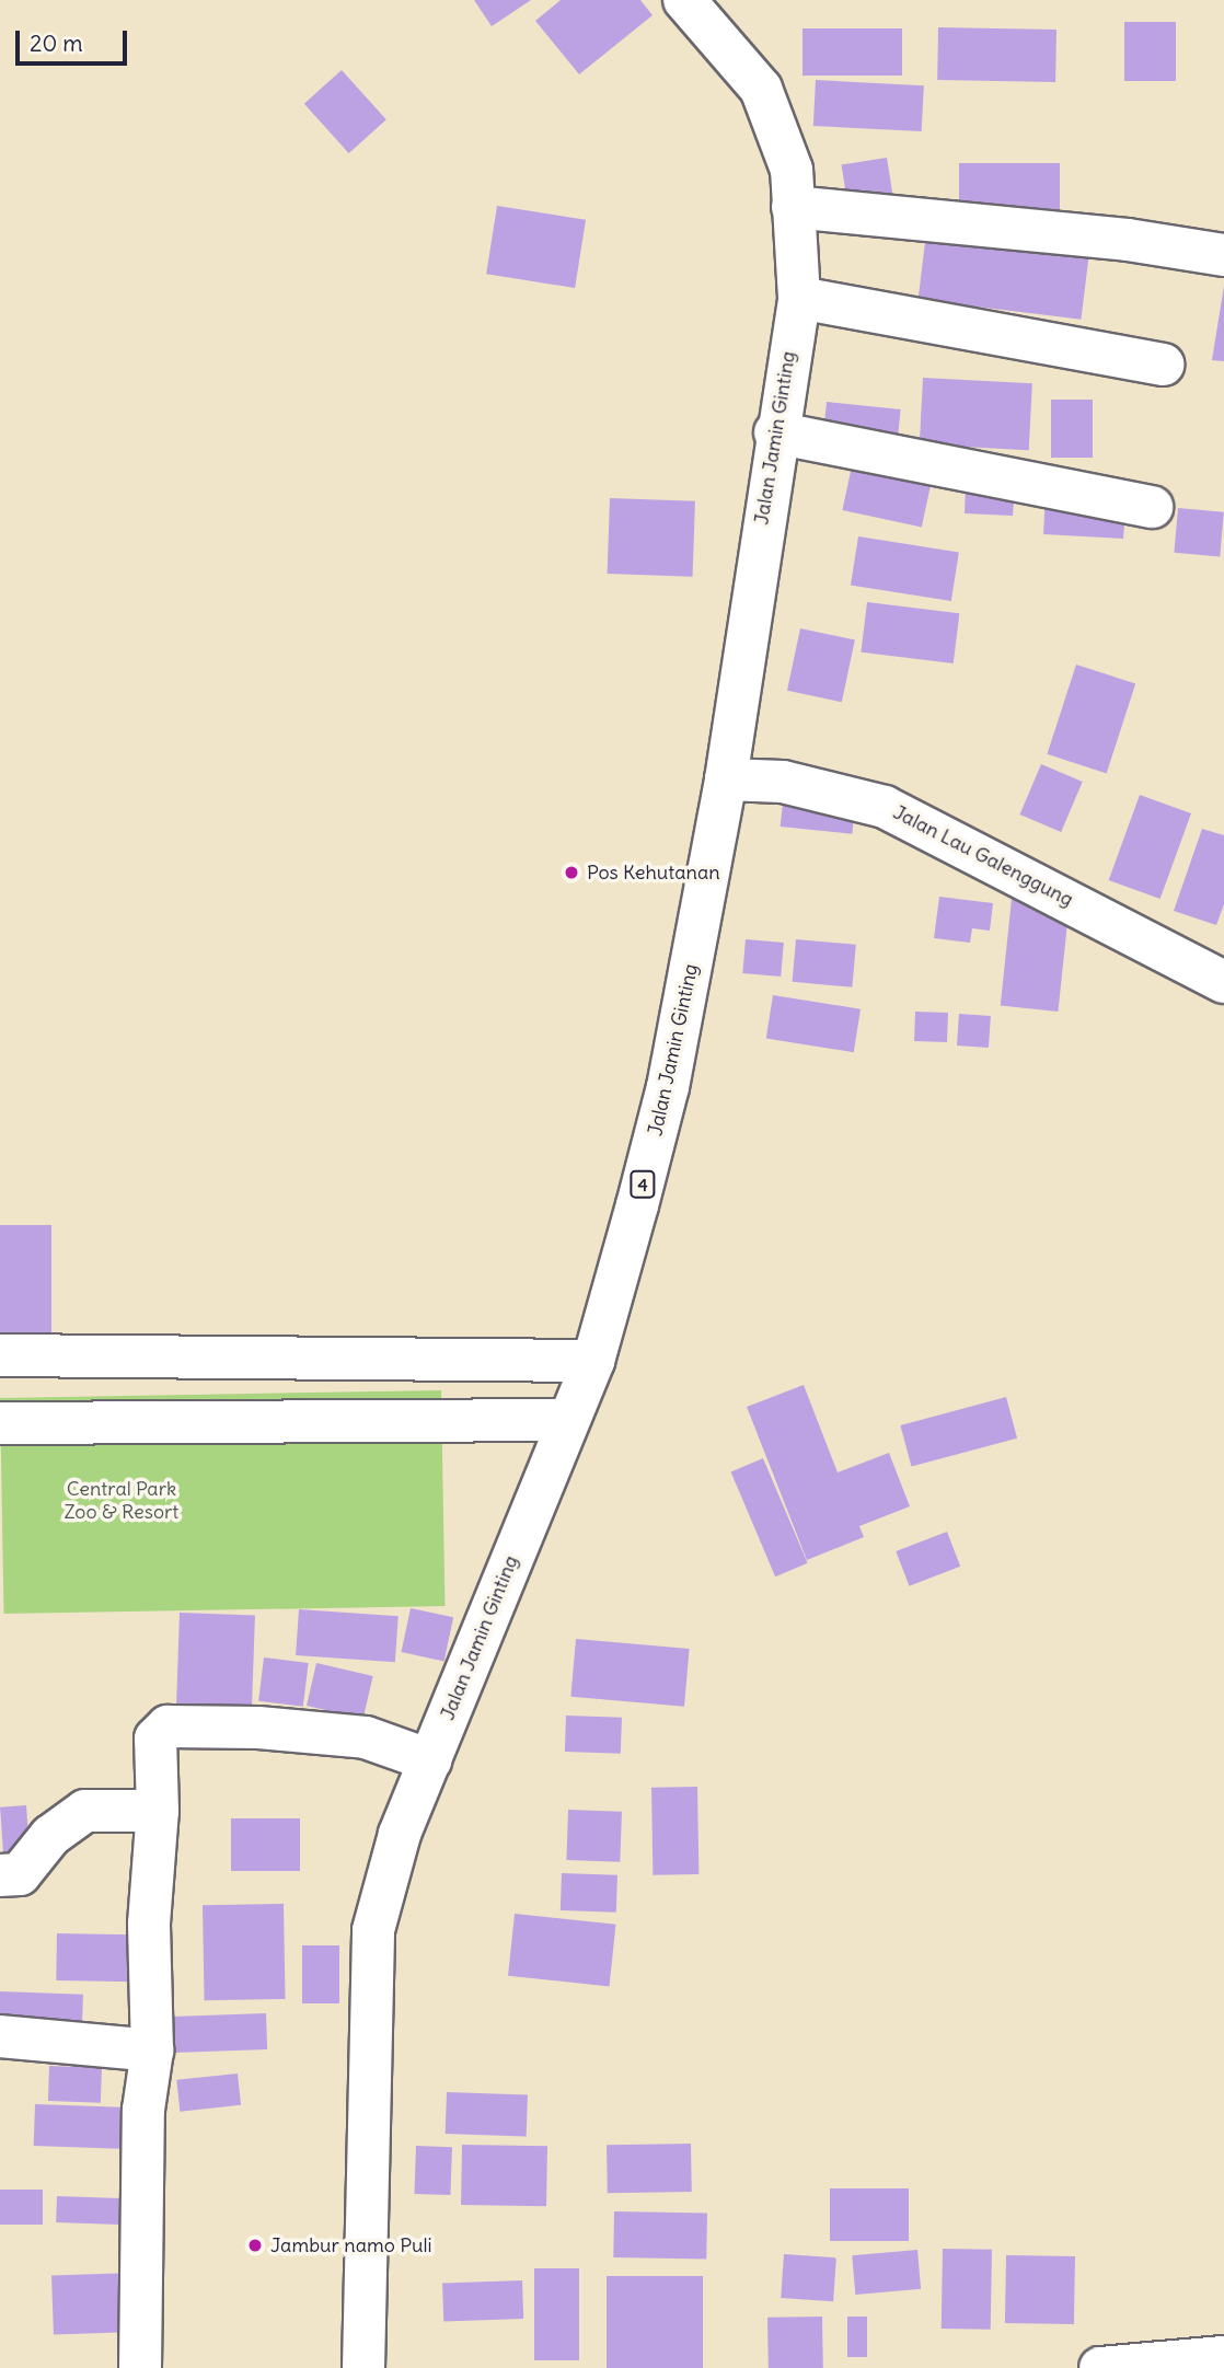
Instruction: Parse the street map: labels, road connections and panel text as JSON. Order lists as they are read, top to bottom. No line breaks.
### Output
{"streets":{"main road":["Jalan Jamin Ginting","Jalan Lau Galenggung","4"]},"crossings":[["Jalan Jamin Ginting","Jalan Lau Galenggung"]],"parks":["Central Park Zoo & Resort"],"places":["Pos Kehutanan","Jambur namo Puli"],"scale_bar":"20 m"}
